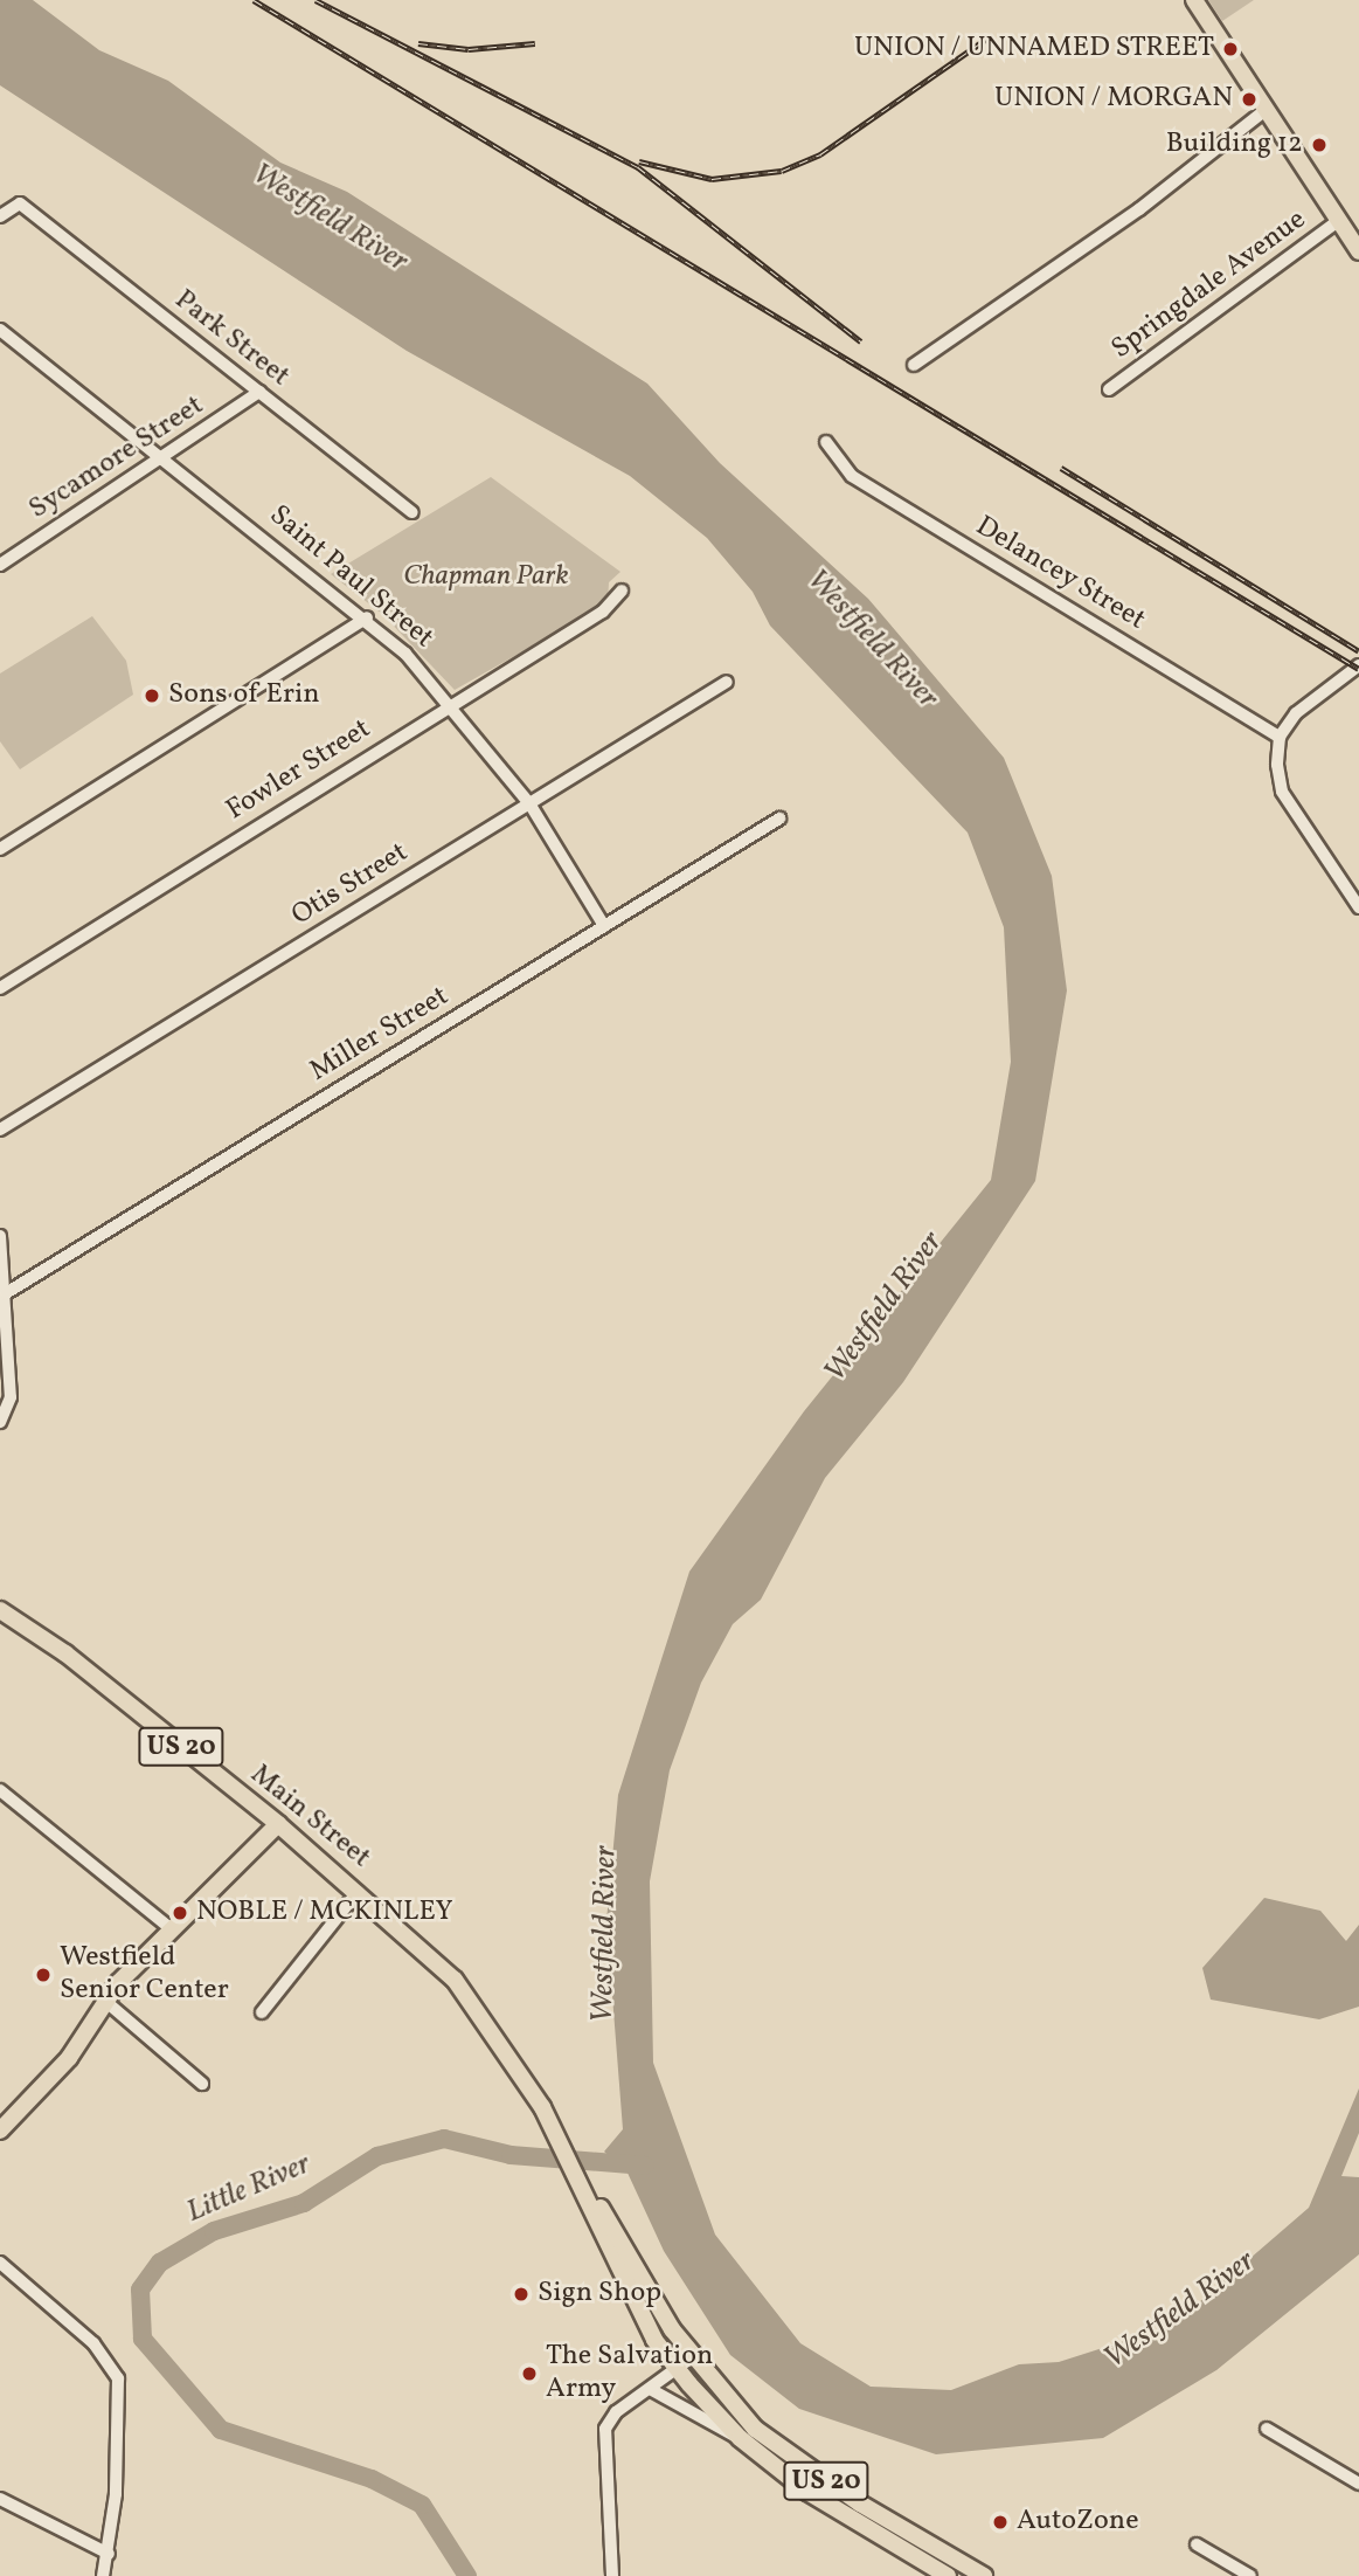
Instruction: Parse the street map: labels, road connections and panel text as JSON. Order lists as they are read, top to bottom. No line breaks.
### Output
{"streets":{"main road":["US 20","Main Street"],"street":["Springdale Avenue","Park Street","Sycamore Street","Delancey Street","Saint Paul Street","Fowler Street","Otis Street","Miller Street"]},"crossings":[["Park Street","Sycamore Street"],["Sycamore Street","Saint Paul Street"],["Saint Paul Street","Fowler Street"],["Saint Paul Street","Otis Street"],["Saint Paul Street","Miller Street"],["US 20","Main Street"]],"water":["Westfield River","Little River"],"parks":["Chapman Park"],"places":["UNION / UNNAMED STREET","UNION / MORGAN","Building 12","Sons of Erin","NOBLE / MCKINLEY","Westfield Senior Center","Sign Shop","The Salvation Army","AutoZone"]}
